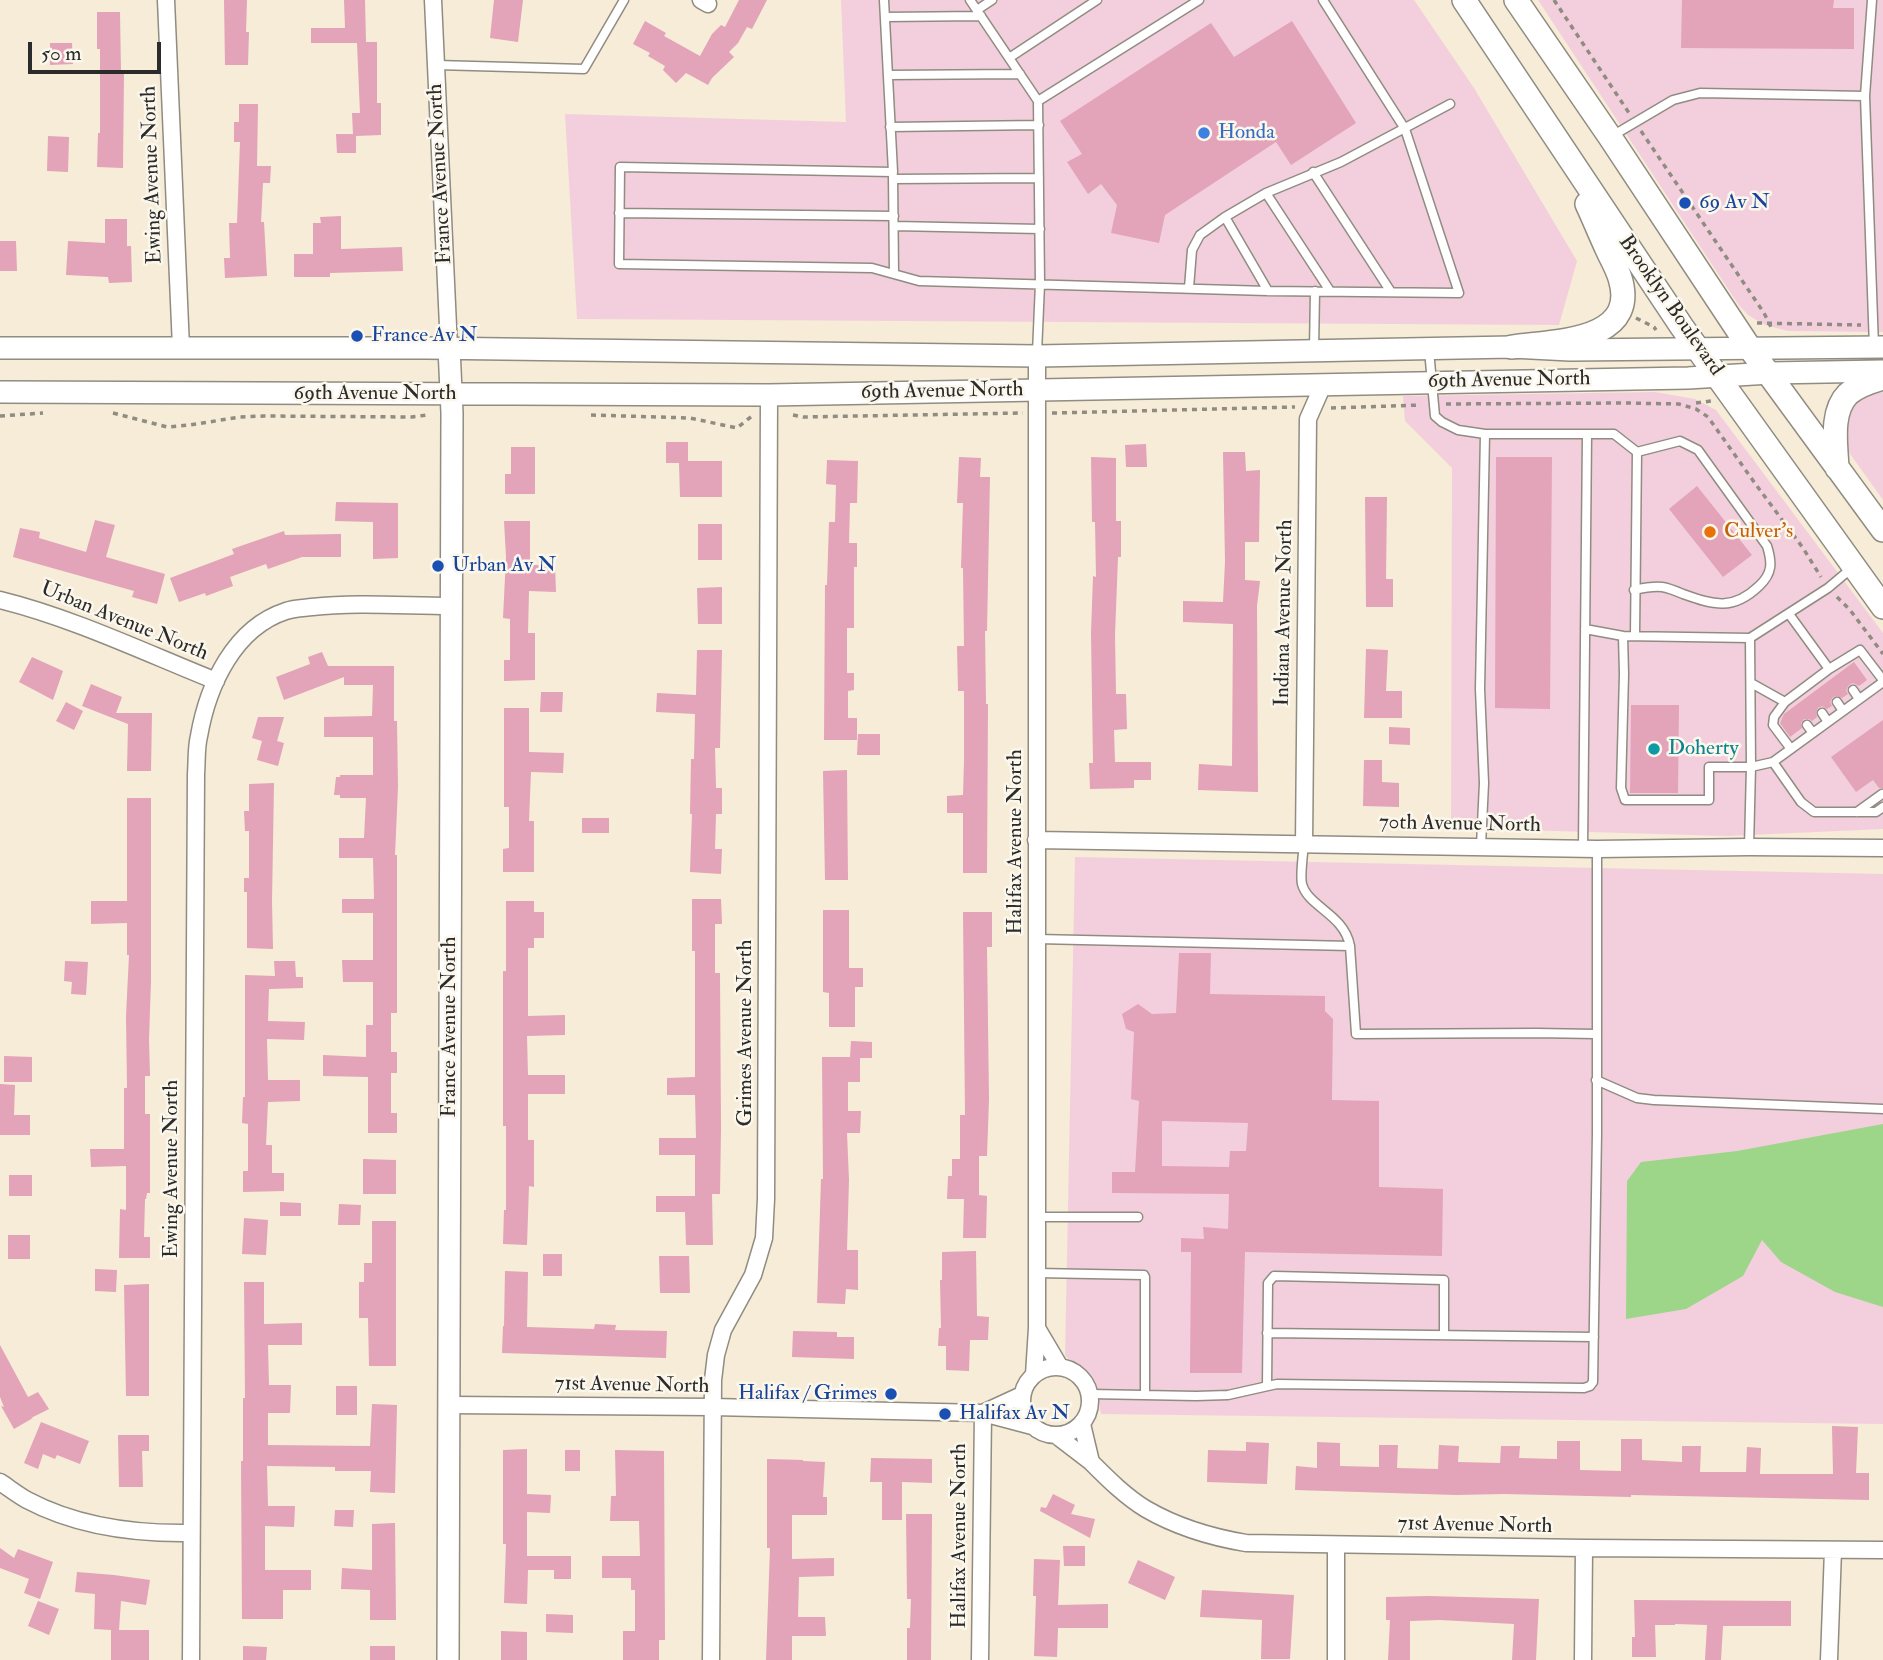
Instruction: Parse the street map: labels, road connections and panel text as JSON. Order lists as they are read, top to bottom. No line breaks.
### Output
{"streets":{"main road":["Brooklyn Boulevard"],"street":["France Avenue North","Ewing Avenue North","69th Avenue North","Indiana Avenue North","Urban Avenue North","70th Avenue North","Halifax Avenue North","Grimes Avenue North","71st Avenue North"]},"crossings":[["France Avenue North","69th Avenue North"],["France Avenue North","Urban Avenue North"],["France Avenue North","71st Avenue North"],["Ewing Avenue North","69th Avenue North"],["Ewing Avenue North","Urban Avenue North"],["Brooklyn Boulevard","69th Avenue North"],["69th Avenue North","Indiana Avenue North"],["69th Avenue North","Halifax Avenue North"],["69th Avenue North","Grimes Avenue North"],["Indiana Avenue North","70th Avenue North"],["70th Avenue North","Halifax Avenue North"],["Halifax Avenue North","71st Avenue North"],["Grimes Avenue North","71st Avenue North"]],"places":["Honda","69 Av N","France Av N","Culver's","Urban Av N","Doherty","Halifax / Grimes","Halifax Av N"],"scale_bar":"50 m"}
